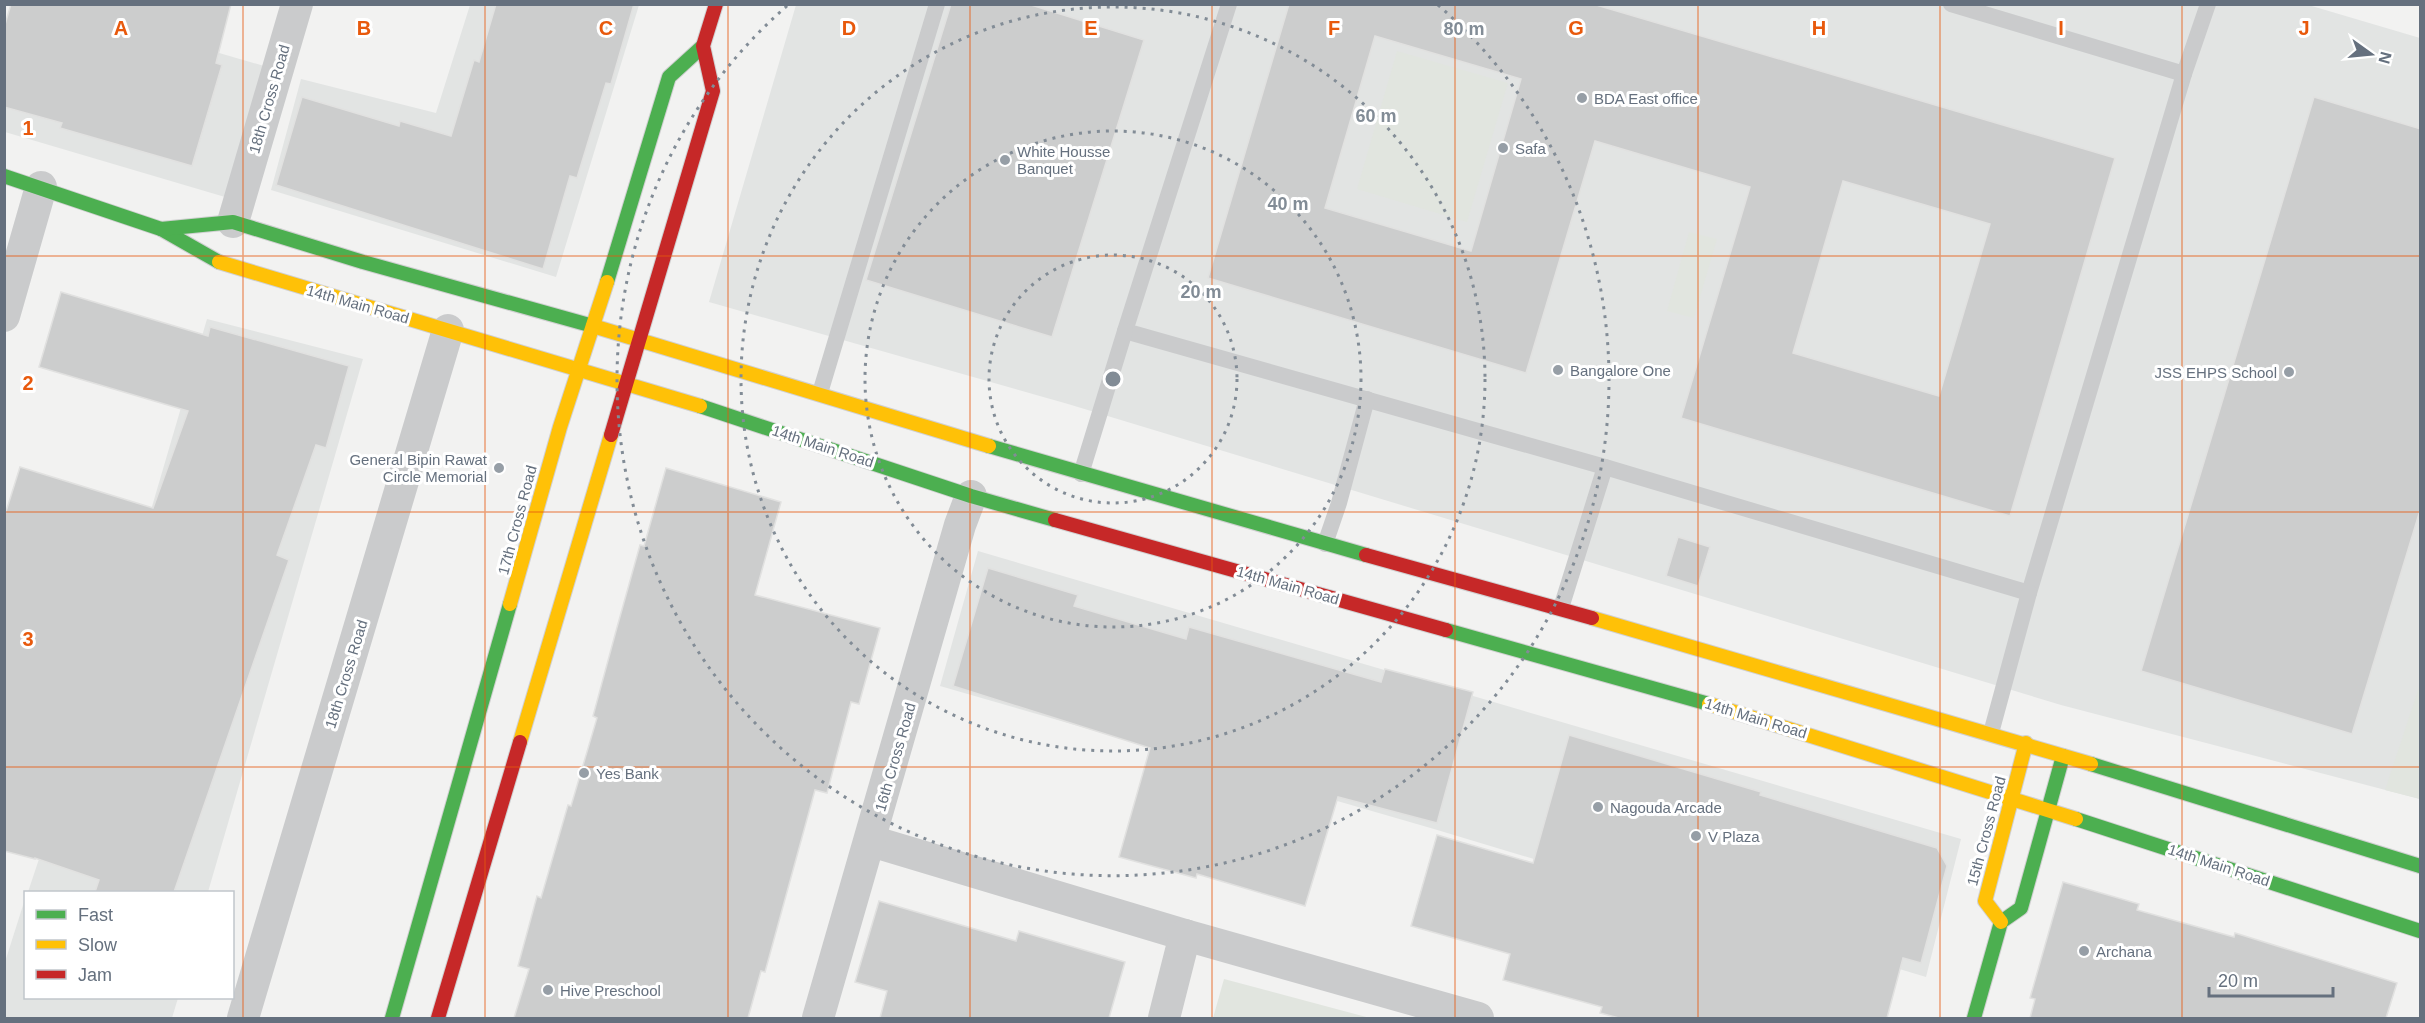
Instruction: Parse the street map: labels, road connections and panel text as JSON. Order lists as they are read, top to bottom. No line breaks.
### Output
{"streets":{"main road":["14th Main Road","17th Cross Road","15th Cross Road"],"street":["18th Cross Road","16th Cross Road"]},"crossings":[["18th Cross Road","14th Main Road"],["14th Main Road","17th Cross Road"],["14th Main Road","16th Cross Road"],["14th Main Road","15th Cross Road"]],"places":["BDA East office","Safa","White Housse Banquet","Bangalore One","JSS EHPS School","General Bipin Rawat Circle Memorial","Yes Bank","Nagouda Arcade","V Plaza","Archana","Hive Preschool"],"legend":["Fast","Slow","Jam"],"scale_bar":"20 m","north":"right","grid":{"columns":["A","B","C","D","E","F","G","H","I","J"],"rows":["1","2","3"]},"rings":["80 m","60 m","40 m","20 m"]}
